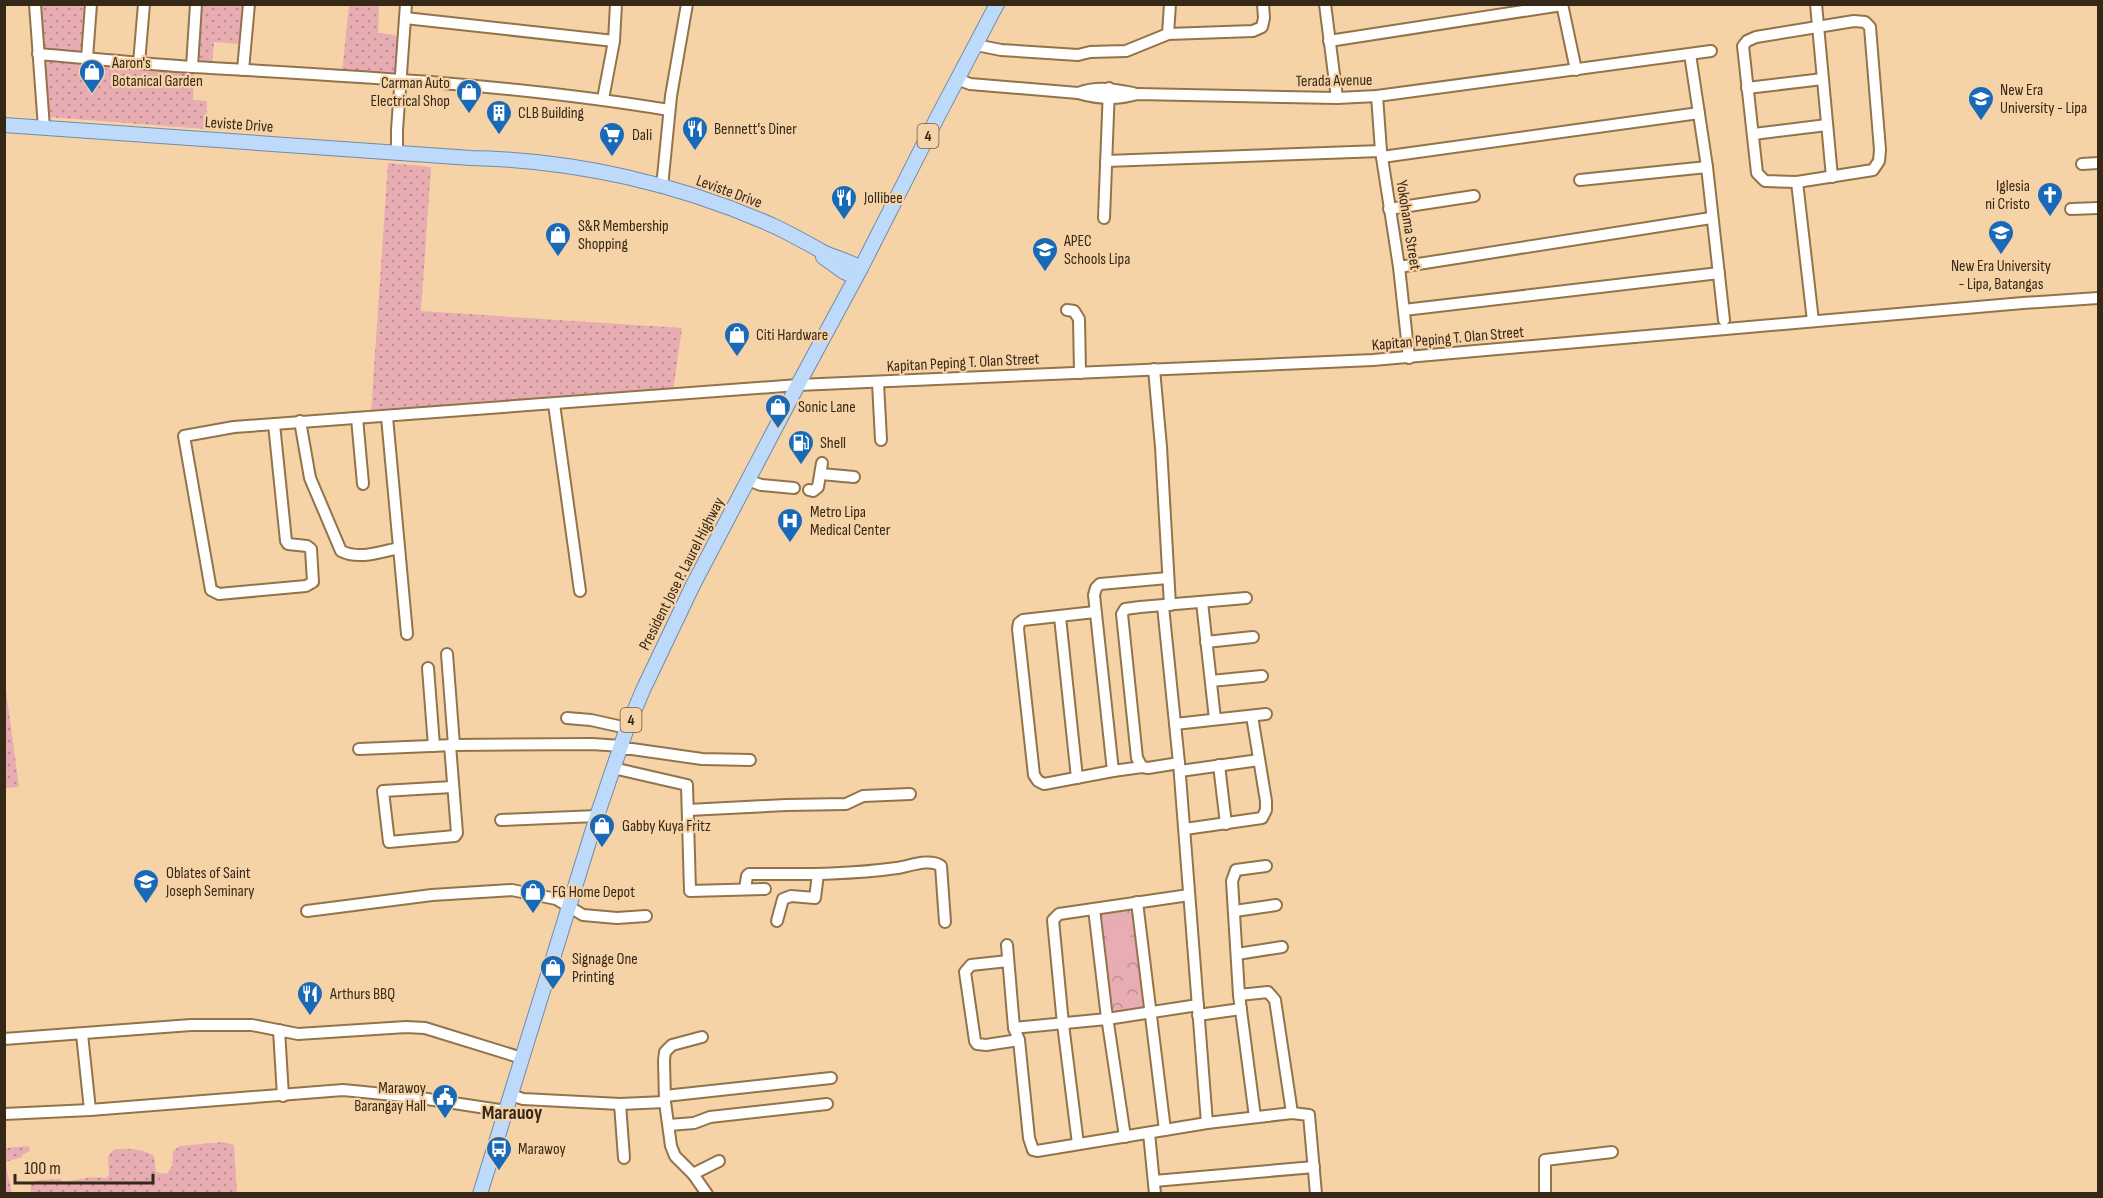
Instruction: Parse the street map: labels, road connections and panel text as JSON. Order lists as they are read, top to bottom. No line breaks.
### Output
{"streets":{"main road":["Leviste Drive","4","President Jose P. Laurel Highway"],"street":["Terada Avenue","Yokohama Street","Kapitan Peping T. Olan Street"]},"crossings":[["Terada Avenue","Yokohama Street"],["Terada Avenue","President Jose P. Laurel Highway"],["Leviste Drive","President Jose P. Laurel Highway"],["Yokohama Street","Kapitan Peping T. Olan Street"],["Kapitan Peping T. Olan Street","President Jose P. Laurel Highway"]],"districts":["Marauoy"],"places":{"shop":["Aaron's Botanical Garden","Carman Auto Electrical Shop","S&R Membership Shopping","Citi Hardware","Sonic Lane","Gabby Kuya Fritz","FG Home Depot","Signage One Printing"],"school or university":["New Era University - Lipa","New Era University - Lipa, Batangas","APEC Schools Lipa","Oblates of Saint Joseph Seminary"],"building":["CLB Building"],"restaurant":["Bennett's Diner","Jollibee","Arthurs BBQ"],"supermarket":["Dali"],"church":["Iglesia ni Cristo"],"fuel station":["Shell"],"hospital":["Metro Lipa Medical Center"],"public building":["Marawoy Barangay Hall"],"bus stop":["Marawoy"]},"scale_bar":"100 m"}
